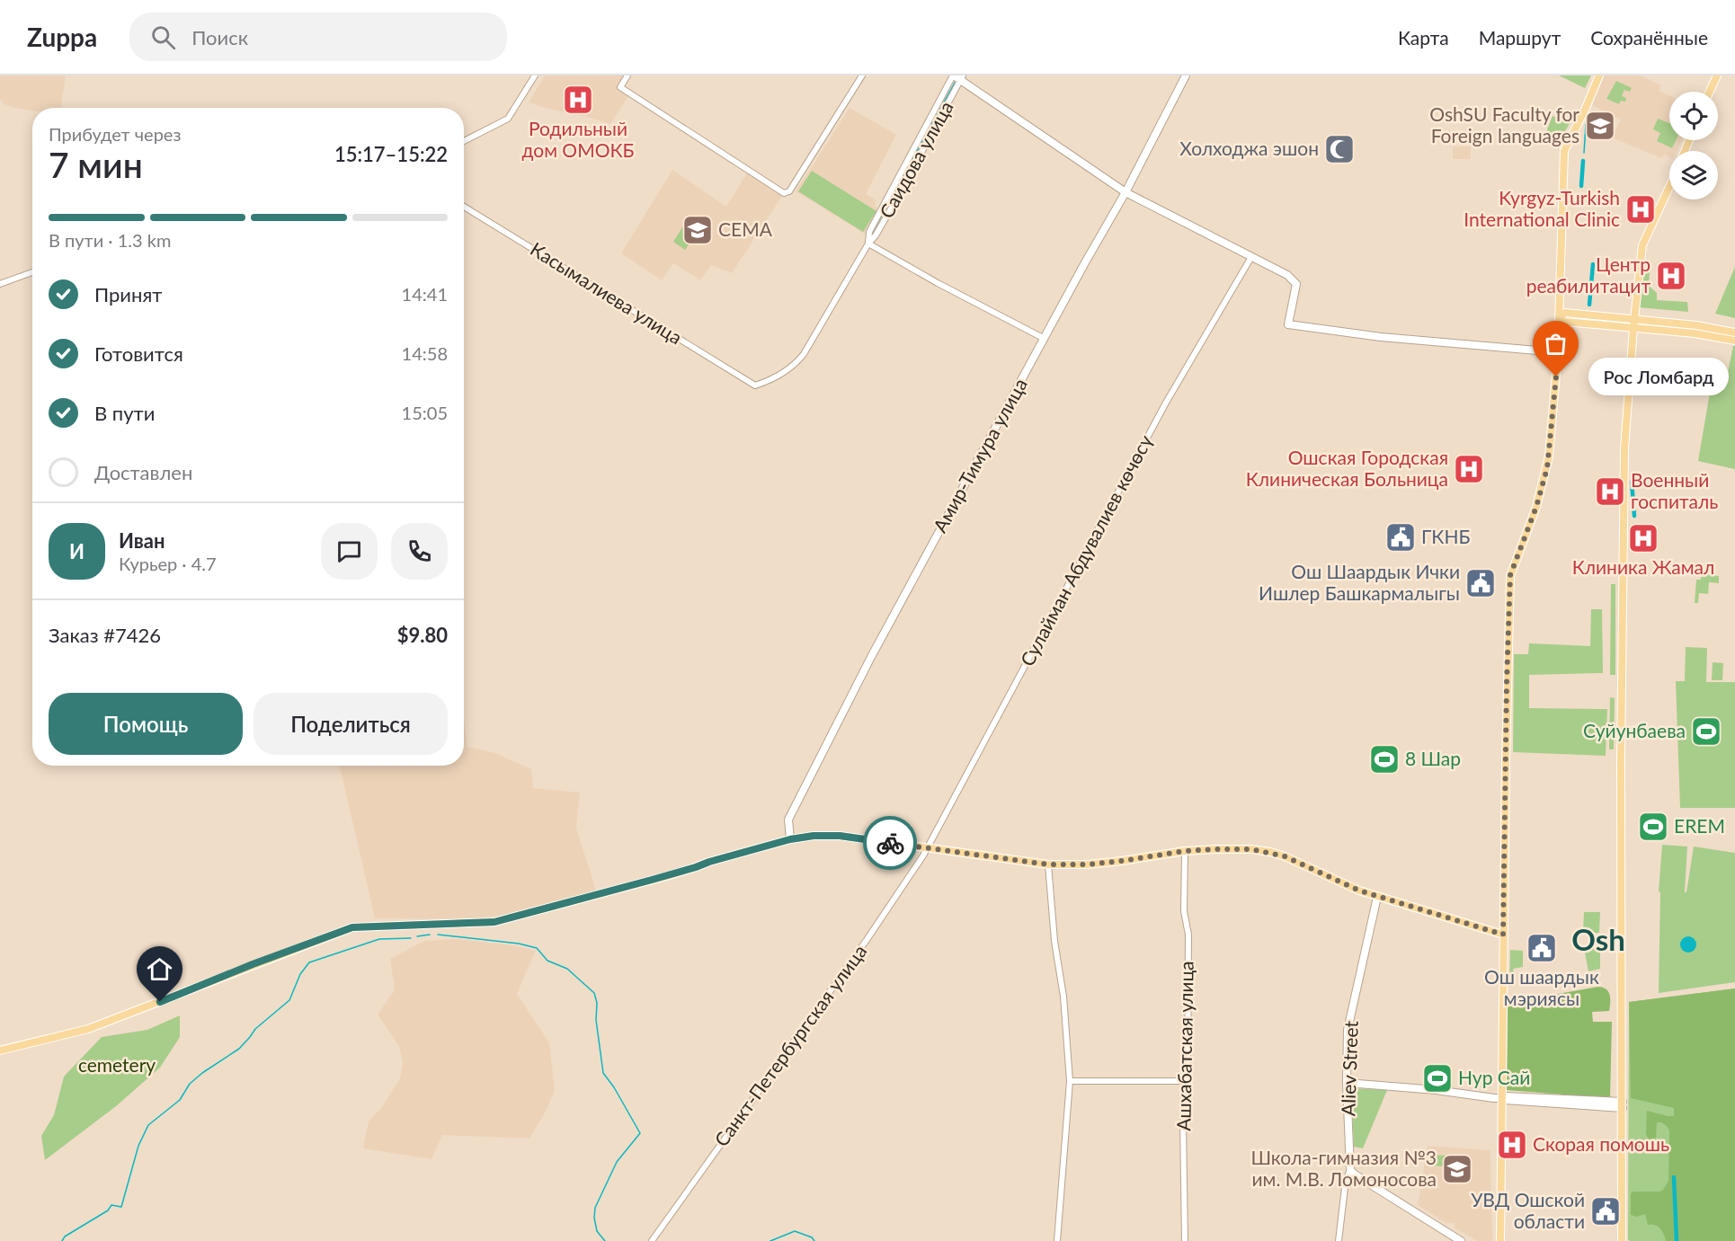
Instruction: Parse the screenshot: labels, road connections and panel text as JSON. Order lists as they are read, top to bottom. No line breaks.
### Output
{"streets":{"main road":["Амир-Тимура улица","Aliev Street"],"street":["Саидова улица","Касымалиева улица","Сулайман Абдувалиев көчөсү","Санкт-Петербургская улица","Ашхабатская улица"]},"crossings":[["Саидова улица","Касымалиева улица"],["Сулайман Абдувалиев көчөсү","Санкт-Петербургская улица"]],"districts":["Osh"],"parks":["cemetery"],"places":{"hospital":["Родильный дом ОМОКБ","Kyrgyz-Turkish International Clinic","Центр реабилитацит","Ошская Городская Клиническая Больница","Военный госпиталь","Клиника Жамал","Скорая помошь"],"school or university":["OshSU Faculty for Foreign languages","СЕМА","Школа-гимназия №3 им. М.В. Ломоносова"],"mosque":["Холходжа эшон"],"other":["Рос Ломбард"],"public building":["ГКНБ","Ош Шаардык Ички Ишлер Башкармалыгы","Ош шаардык мэриясы","УВД Ошской области"],"sports":["Суйунбаева","8 Шар","EREM","Нур Сай"]},"page":{"header":"Zuppa","search":"Поиск","nav":["Карта","Маршрут","Сохранённые"],"heading":["7 мин","Прибудет через","15:17–15:22"],"panel":["Иван","Курьер · 4.7","Заказ #7426","$9.80"],"bar":"В пути · 1.3 km","list":[["Принят","14:41"],["Готовится","14:58"],["В пути","15:05"],"Доставлен"],"bubble":"Рос Ломбард","round":"И","buttons":["Помощь","Поделиться"]}}
